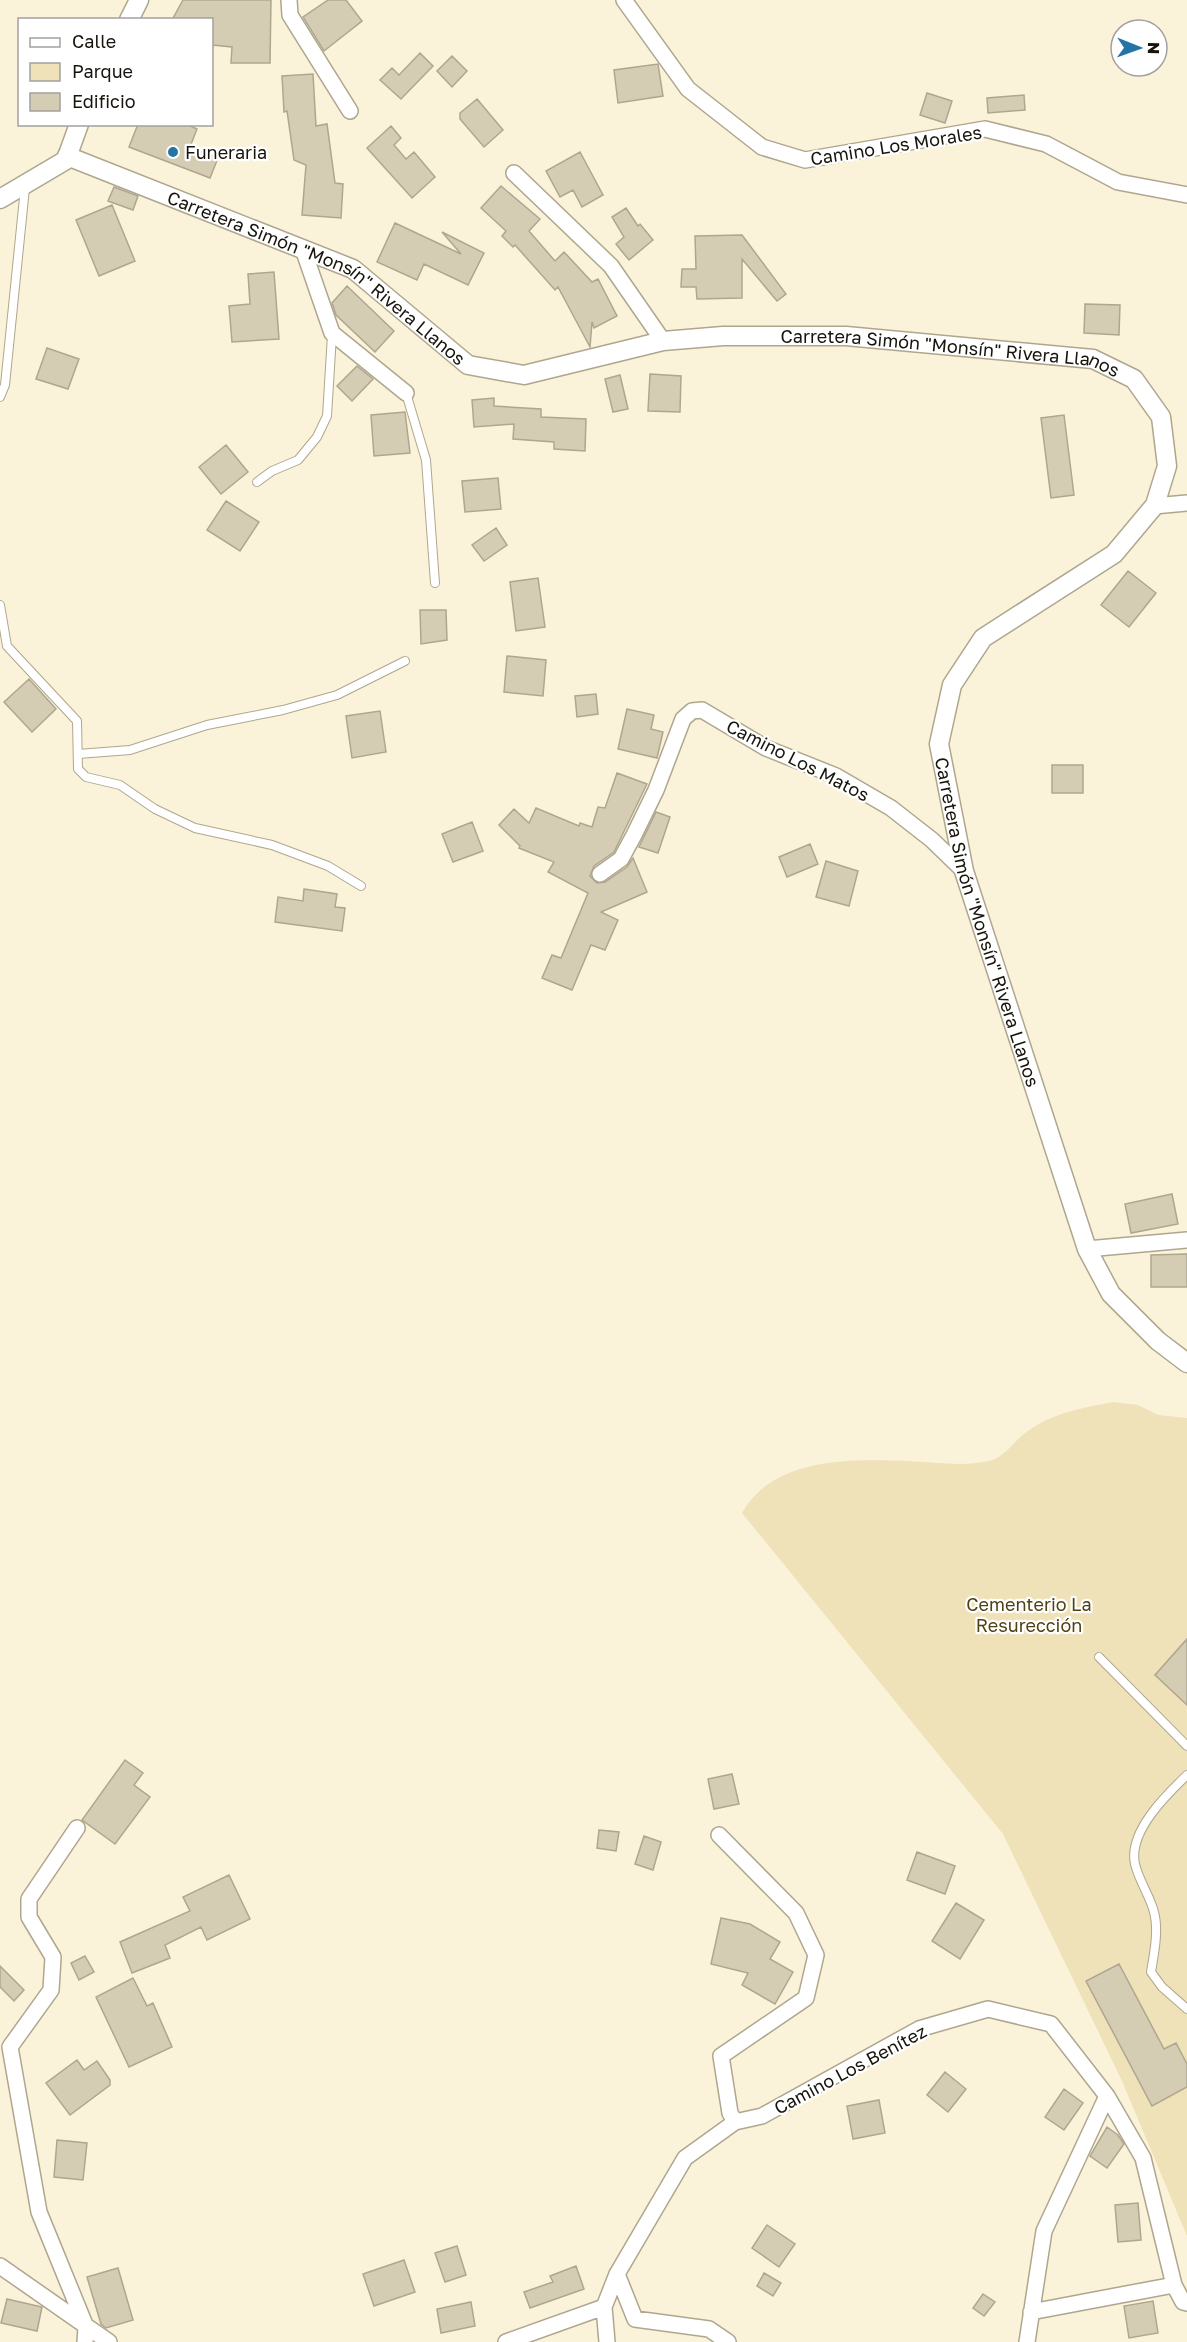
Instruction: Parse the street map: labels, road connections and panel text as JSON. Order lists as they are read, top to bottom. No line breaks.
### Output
{"streets":{"street":["Camino Los Morales","Carretera Simón \"Monsín\" Rivera Llanos","Camino Los Matos","Camino Los Benítez"]},"crossings":[["Carretera Simón \"Monsín\" Rivera Llanos","Camino Los Matos"]],"parks":["Cementerio La Resurección"],"places":["Funeraria"],"legend":["Calle","Parque","Edificio"],"north":"right"}
